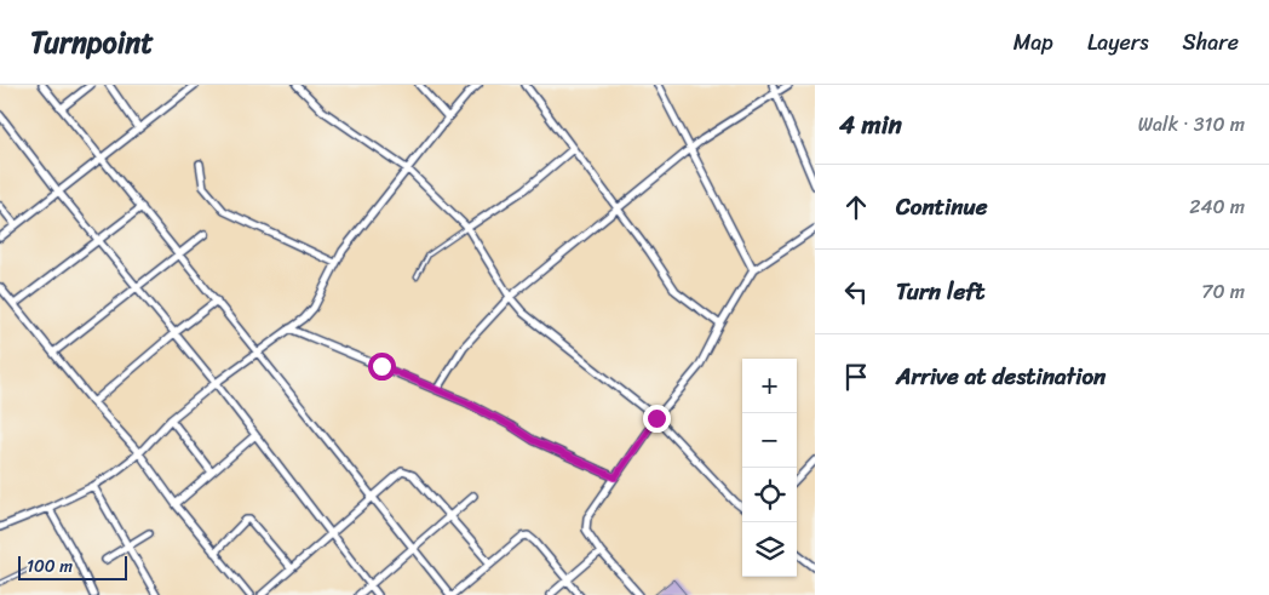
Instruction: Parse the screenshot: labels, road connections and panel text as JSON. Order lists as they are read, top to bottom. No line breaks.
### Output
{"scale_bar":"100 m","page":{"header":"Turnpoint","nav":["Map","Layers","Share"],"heading":["4 min","Walk · 310 m"],"list":[["Continue","240 m"],["Turn left","70 m"],"Arrive at destination"],"map_buttons":["+","−"],"scale":"100 m"}}
